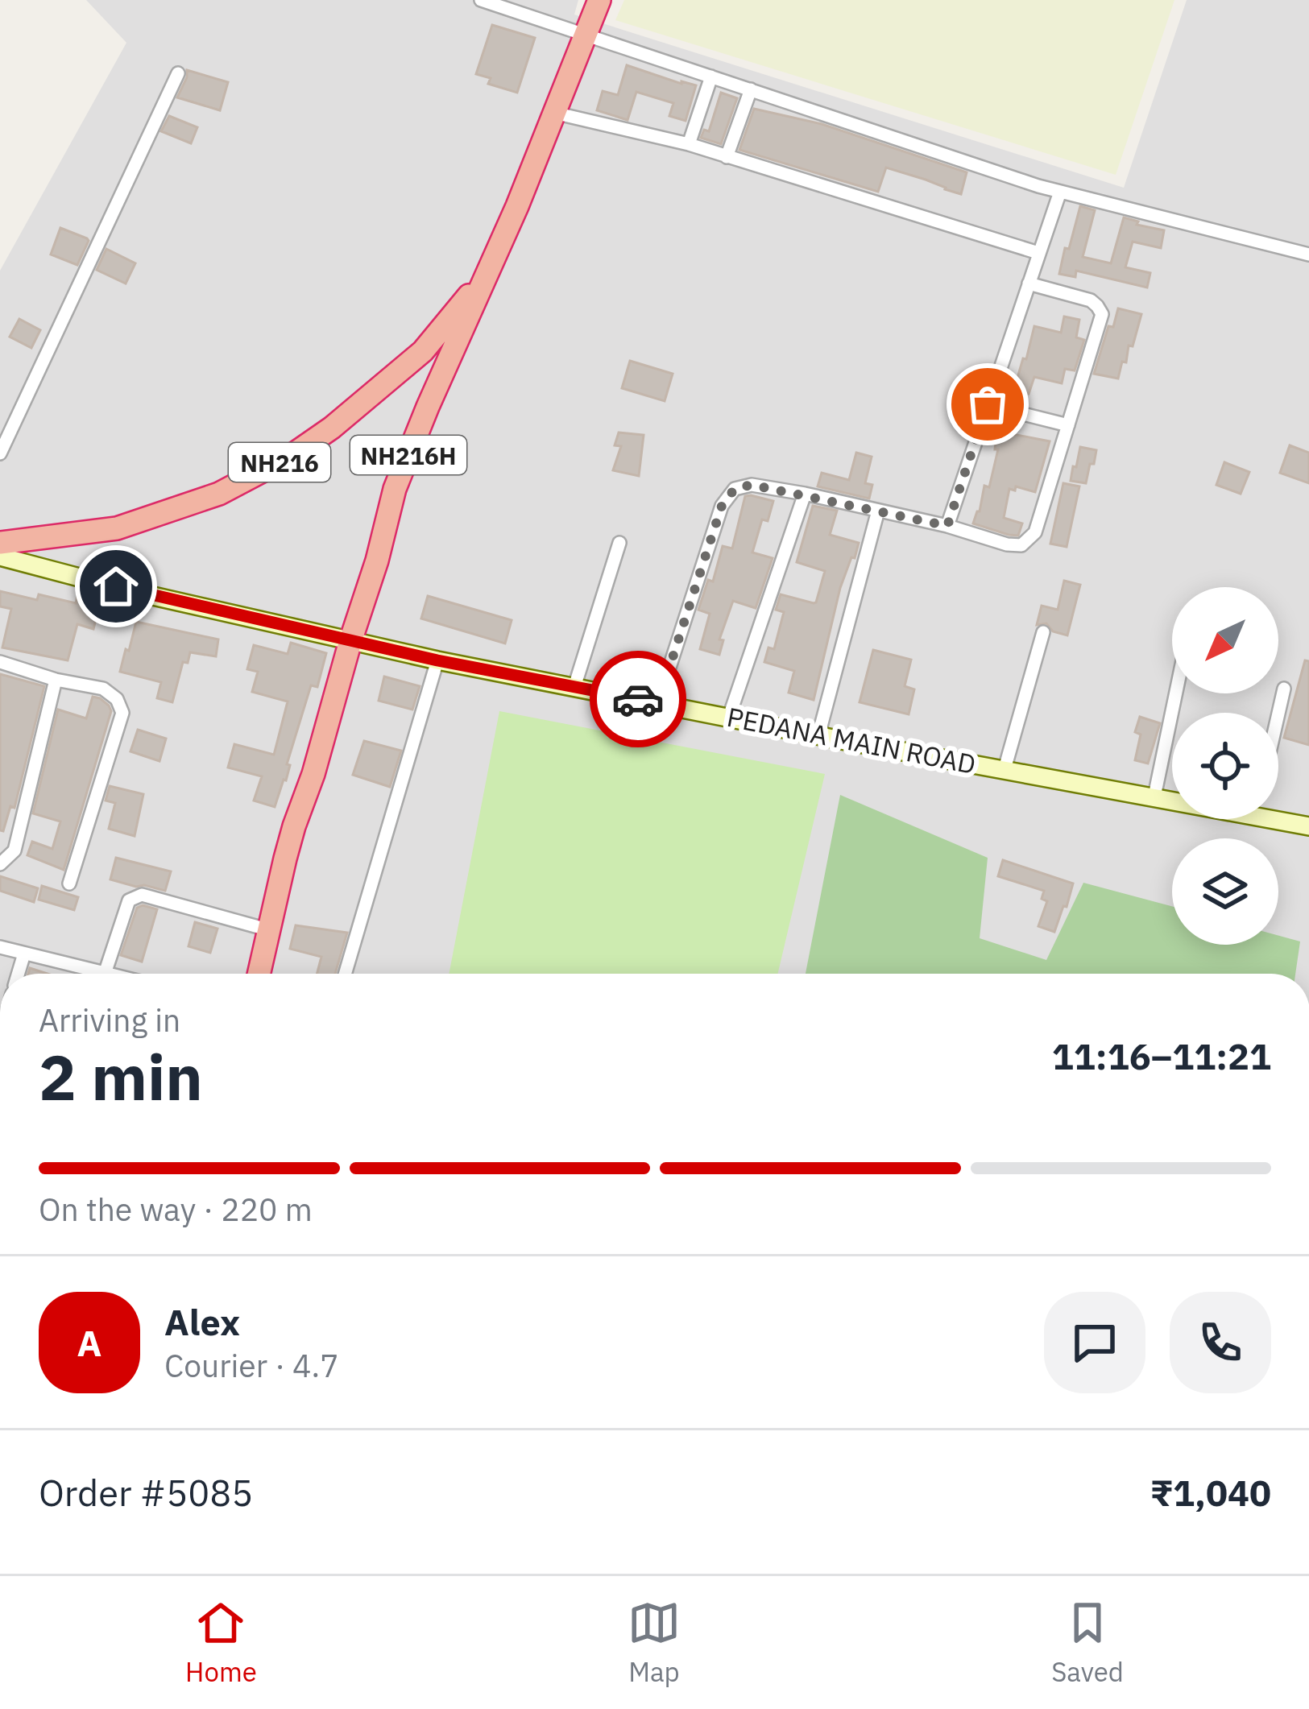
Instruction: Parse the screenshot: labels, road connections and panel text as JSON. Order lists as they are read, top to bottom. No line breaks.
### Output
{"streets":{"highway":["NH216H","NH216"],"main road":["PEDANA MAIN ROAD"]},"crossings":[["NH216H","NH216"],["NH216H","PEDANA MAIN ROAD"]],"north":"bottom left","page":{"heading":["2 min","Arriving in","11:16–11:21"],"panel":["Alex","Courier · 4.7","Order #5085","₹1,040"],"bar":"On the way · 220 m","round":"A","tabs":["Home","Map","Saved"]}}
